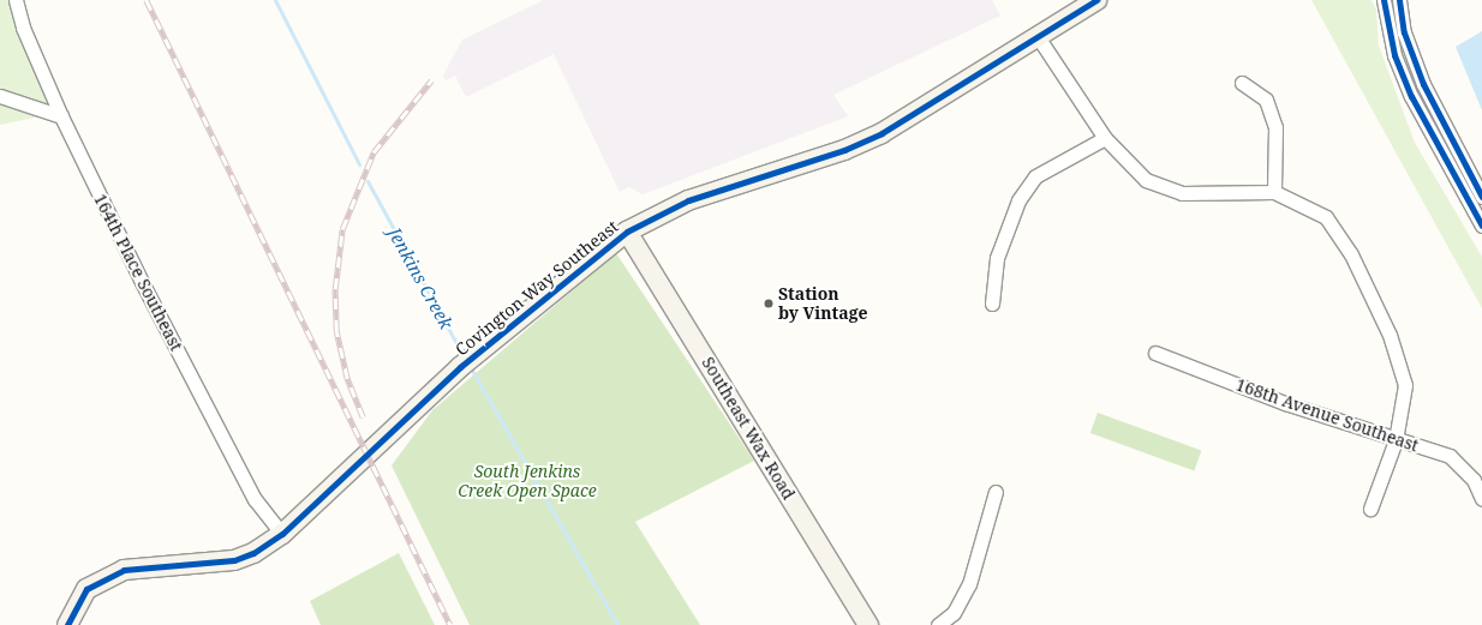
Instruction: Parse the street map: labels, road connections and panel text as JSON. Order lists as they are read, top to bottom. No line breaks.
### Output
{"streets":{"street":["164th Place Southeast","Covington Way Southeast","168th Avenue Southeast","Southeast Wax Road"]},"crossings":[["164th Place Southeast","Covington Way Southeast"],["Covington Way Southeast","Southeast Wax Road"]],"water":["Jenkins Creek"],"parks":["South Jenkins Creek Open Space"],"places":["Station by Vintage"]}
